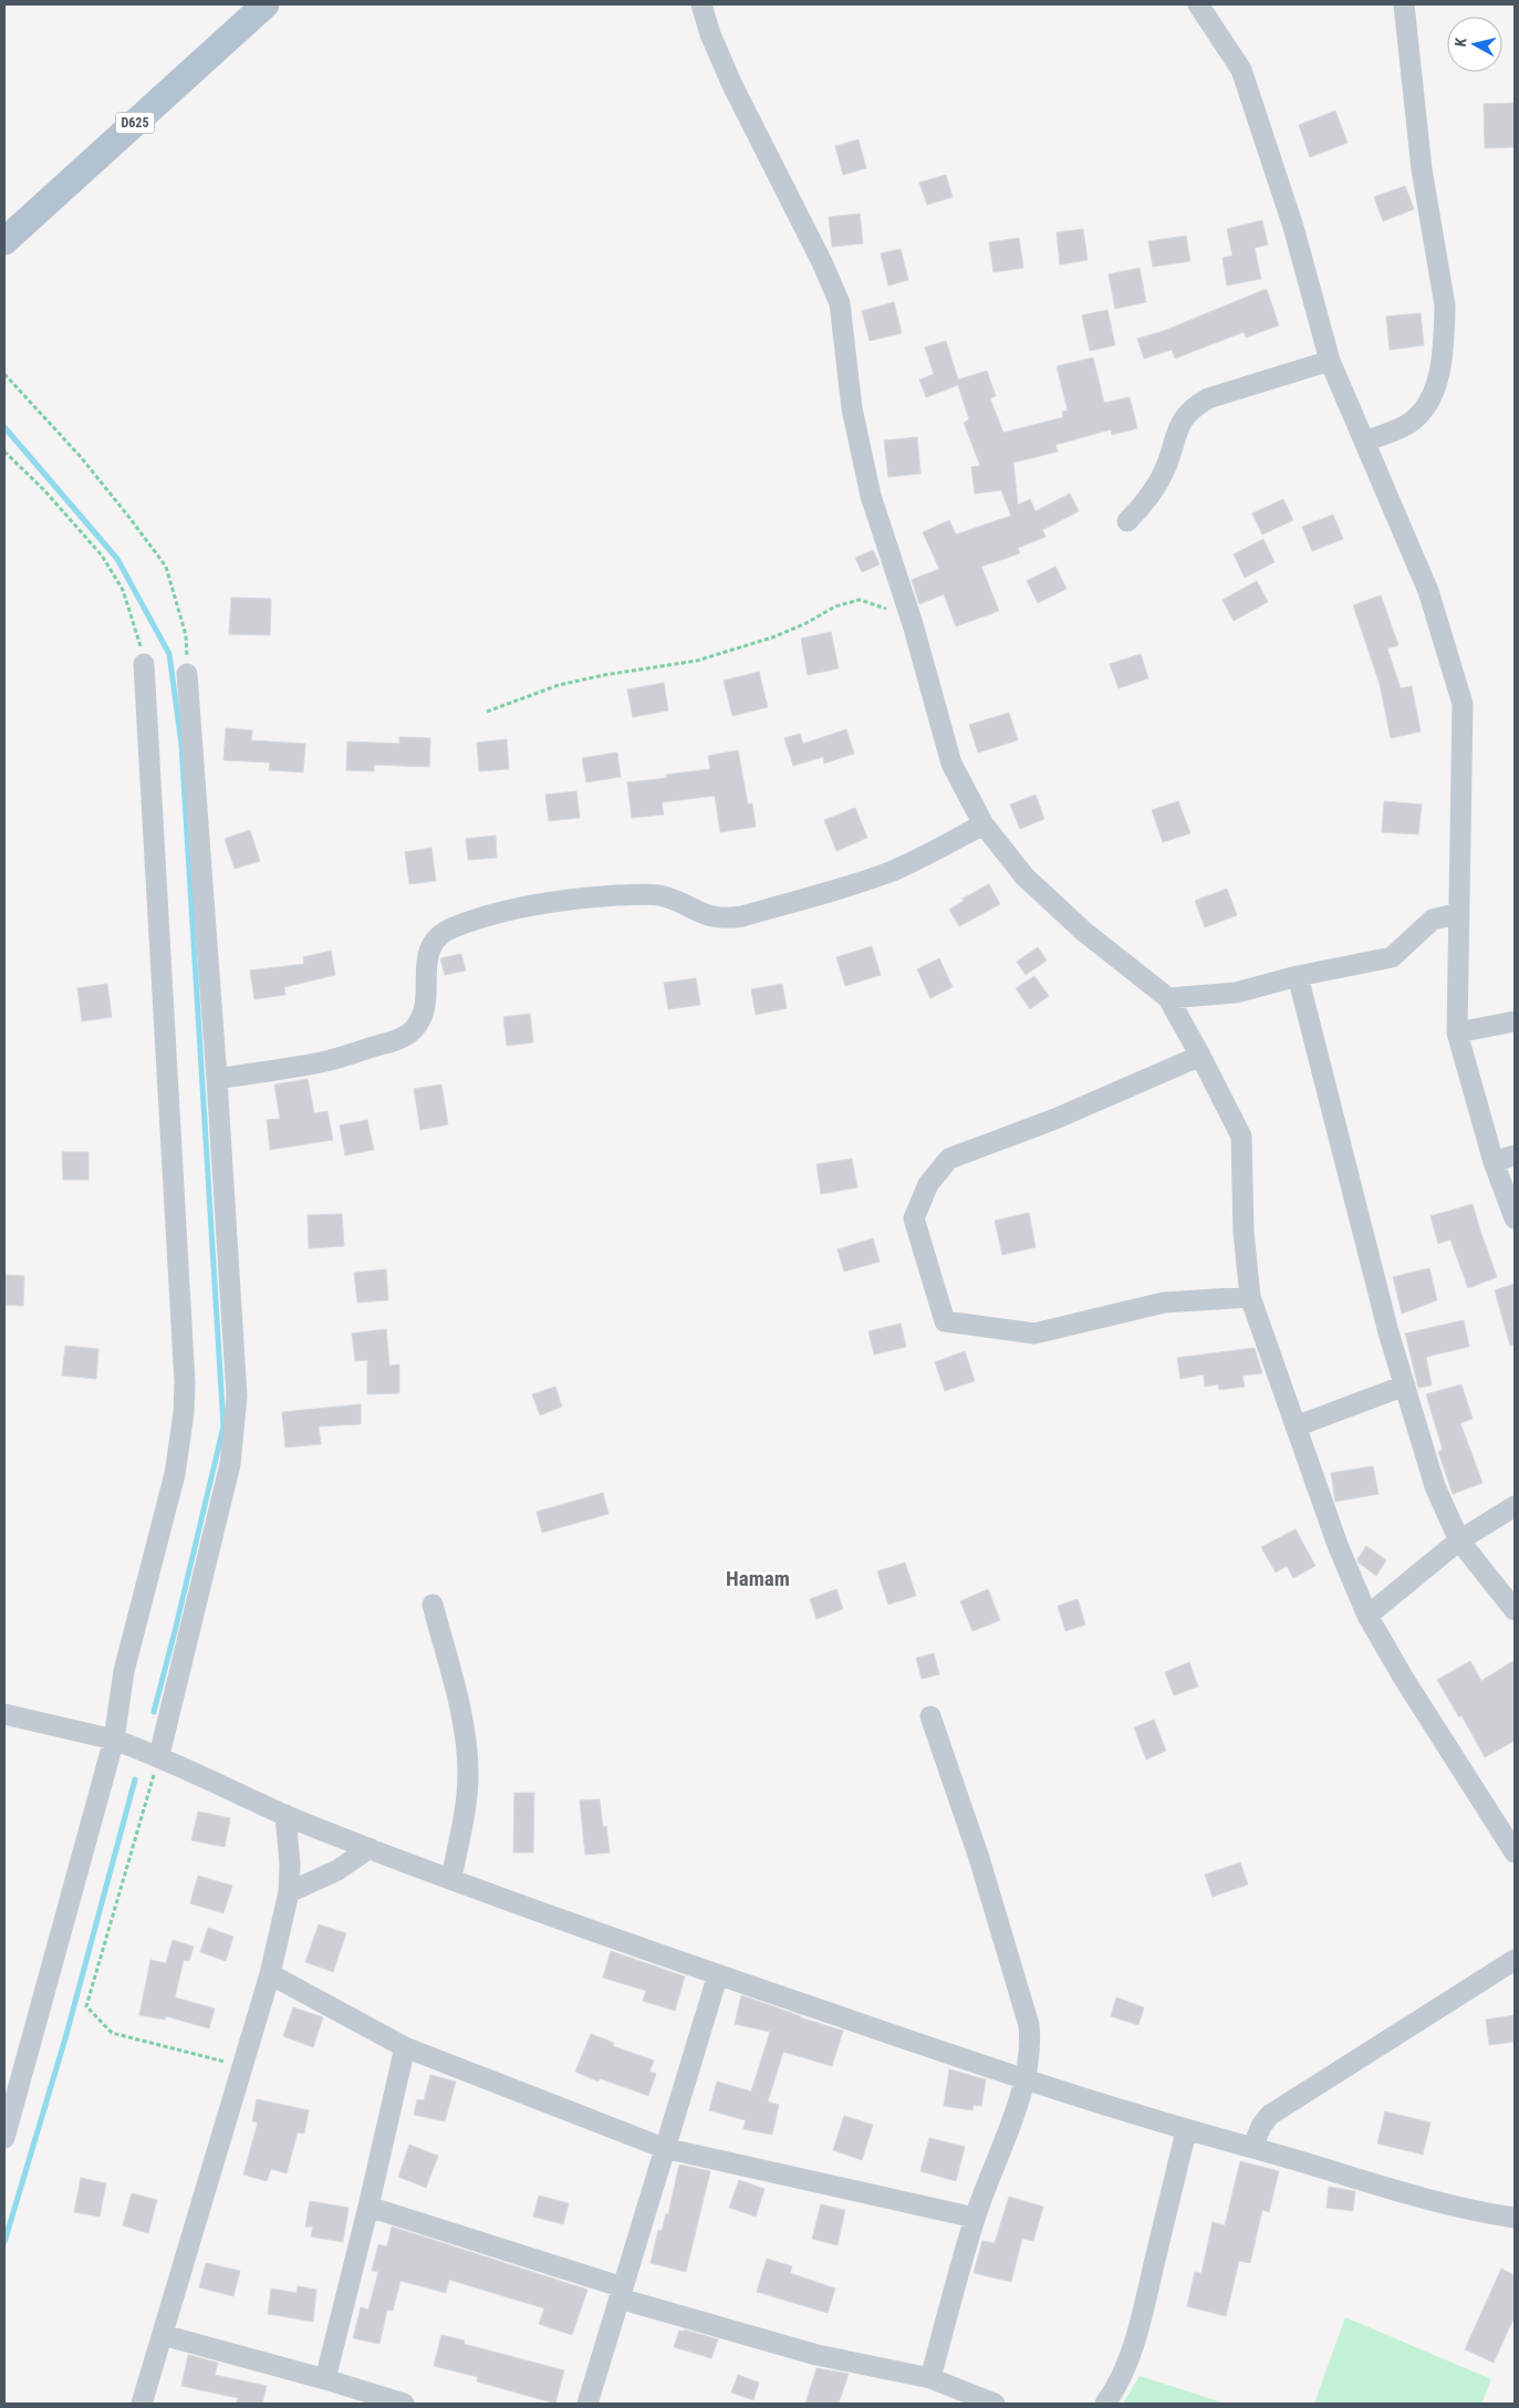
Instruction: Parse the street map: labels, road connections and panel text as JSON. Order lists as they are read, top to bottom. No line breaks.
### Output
{"streets":{"main road":["D625"]},"districts":["Hamam"],"north":"left"}
